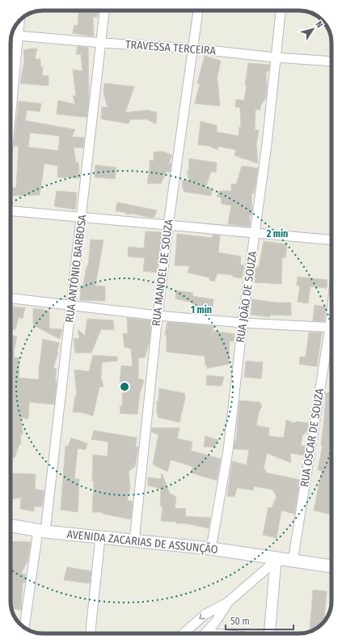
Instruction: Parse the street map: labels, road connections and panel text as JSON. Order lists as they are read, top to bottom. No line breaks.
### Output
{"streets":{"main road":["AVENIDA ZACARIAS DE ASSUNÇÃO"],"street":["TRAVESSA TERCEIRA","RUA ANTÔNIO BARBOSA","RUA MANOEL DE SOUZA","RUA JOÃO DE SOUZA","RUA OSCAR DE SOUZA"]},"crossings":[["TRAVESSA TERCEIRA","RUA ANTÔNIO BARBOSA"],["TRAVESSA TERCEIRA","RUA MANOEL DE SOUZA"],["TRAVESSA TERCEIRA","RUA JOÃO DE SOUZA"],["RUA ANTÔNIO BARBOSA","AVENIDA ZACARIAS DE ASSUNÇÃO"],["RUA MANOEL DE SOUZA","AVENIDA ZACARIAS DE ASSUNÇÃO"],["RUA JOÃO DE SOUZA","AVENIDA ZACARIAS DE ASSUNÇÃO"],["RUA OSCAR DE SOUZA","AVENIDA ZACARIAS DE ASSUNÇÃO"]],"scale_bar":"50 m","north":"top right","rings":["2 min","1 min"]}
